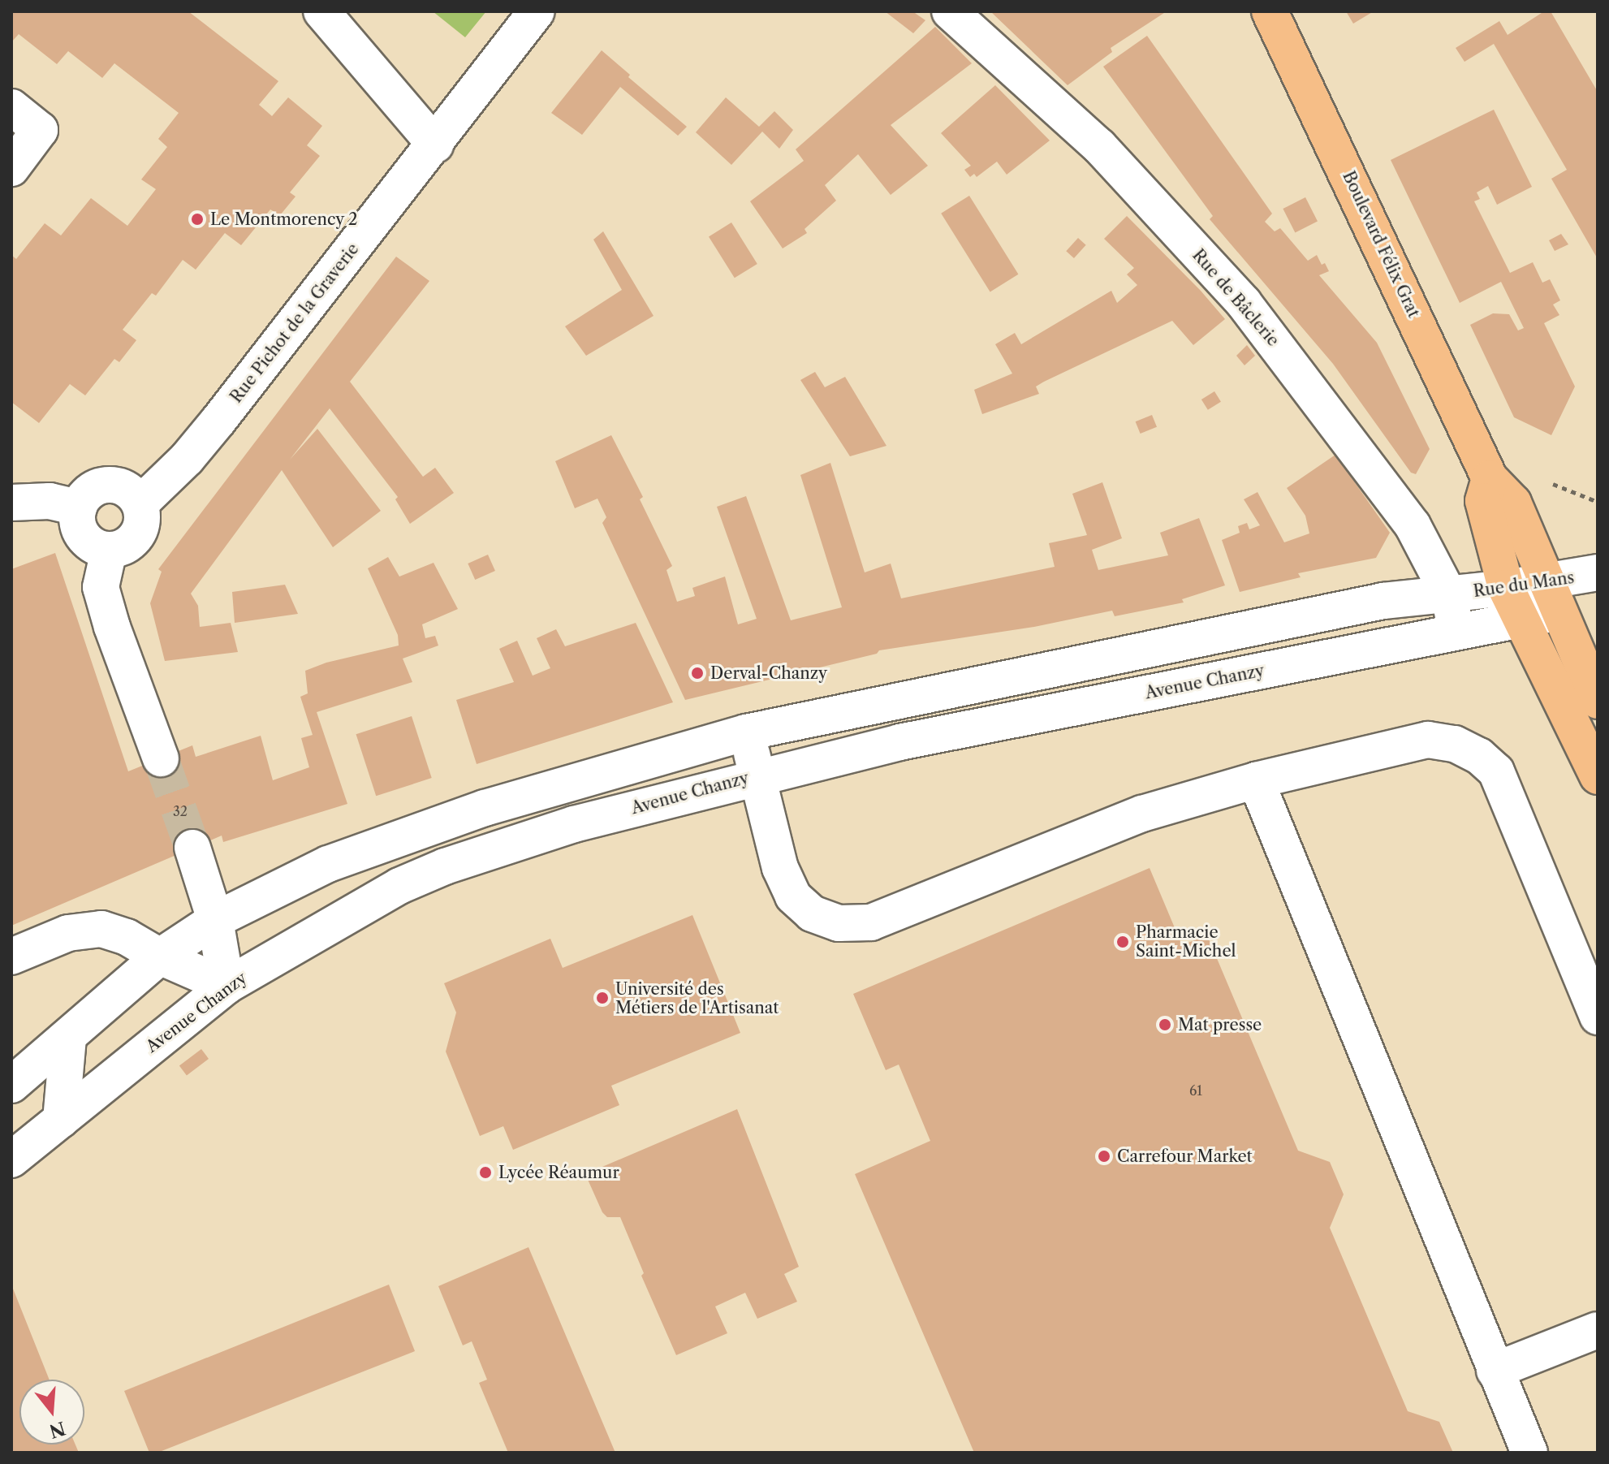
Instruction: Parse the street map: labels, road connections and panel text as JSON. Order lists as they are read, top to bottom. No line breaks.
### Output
{"streets":{"main road":["Boulevard Félix Grat"],"street":["Rue de Bâclerie","Rue Pichot de la Graverie","Rue du Mans","Avenue Chanzy"]},"crossings":[["Boulevard Félix Grat","Rue du Mans"],["Rue de Bâclerie","Rue du Mans"],["Rue de Bâclerie","Avenue Chanzy"],["Rue du Mans","Avenue Chanzy"]],"places":["Le Montmorency 2","Derval-Chanzy","Pharmacie Saint-Michel","Université des Métiers de l'Artisanat","Mat presse","Carrefour Market","Lycée Réaumur"],"house_numbers":["32","61"],"north":"bottom"}
